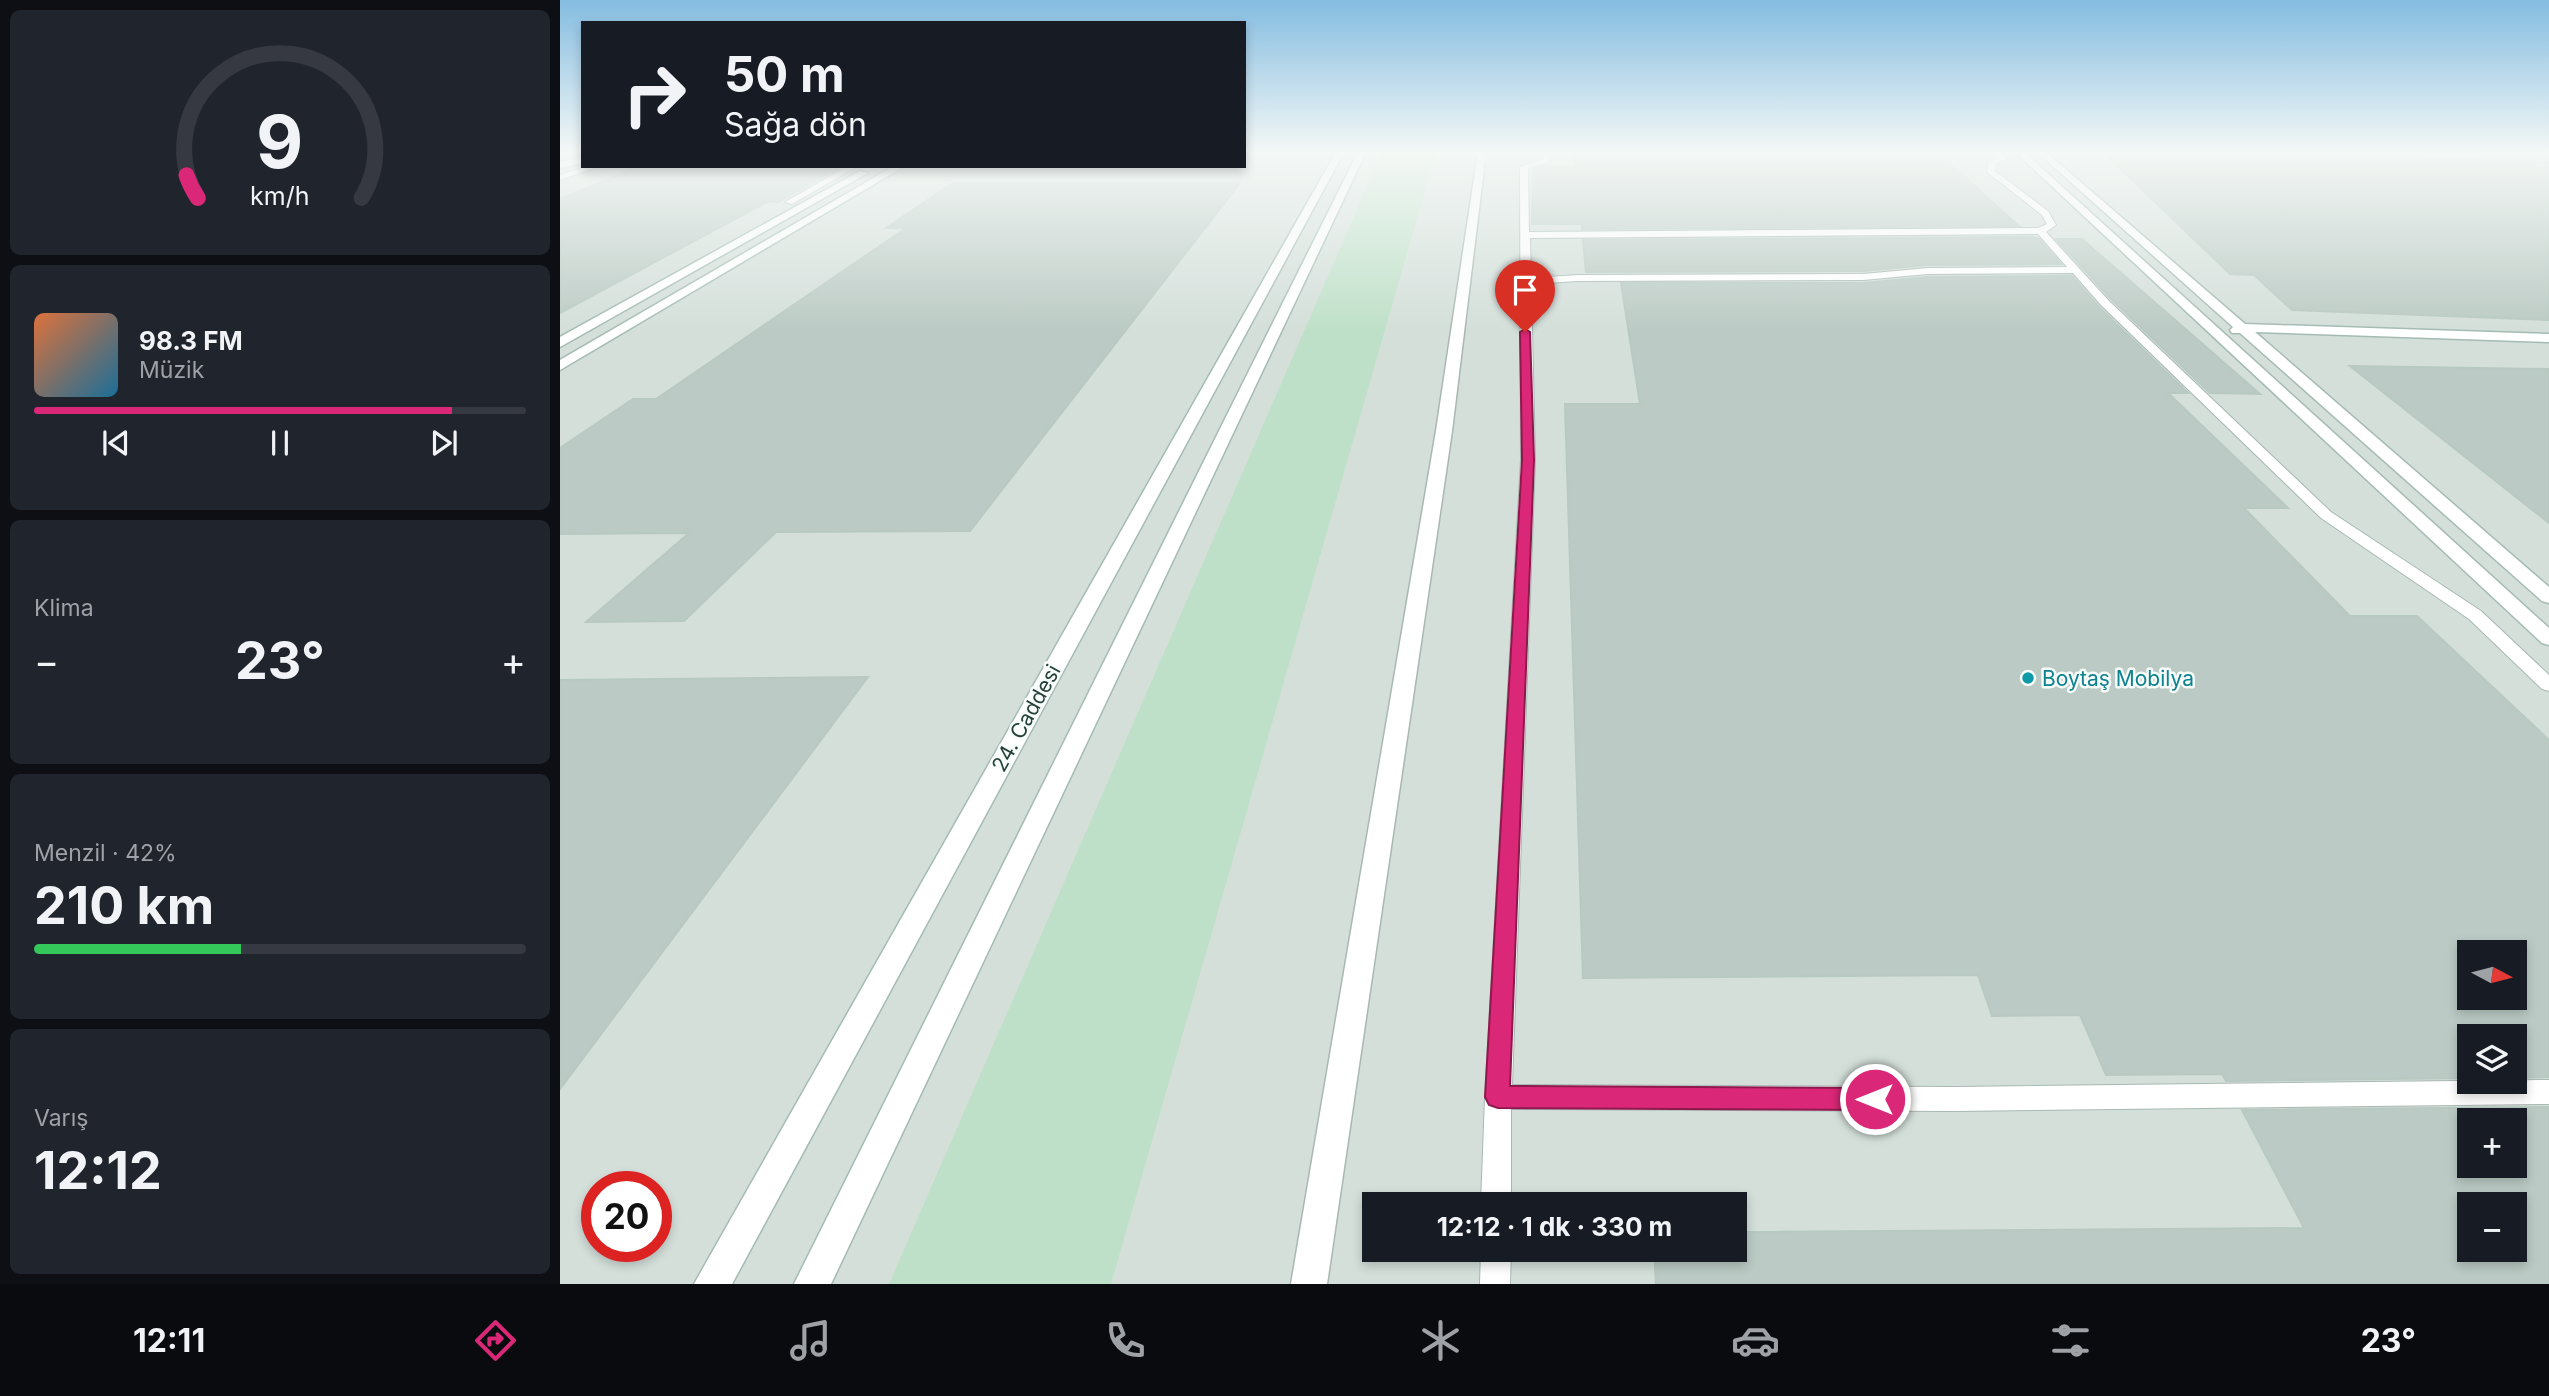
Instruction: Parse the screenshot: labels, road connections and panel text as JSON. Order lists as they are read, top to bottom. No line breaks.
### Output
{"streets":{"street":["24. Caddesi"]},"places":["Boytaş Mobilya"],"north":"right","page":{"turn":["50 m","Sağa dön"],"song":["98.3 FM","Müzik"],"tile":["Klima",["Menzil · 42%","210 km"],["Varış","12:12"]],"heat":["−","23°","+"],"map_buttons":["+","−"],"limit":"20","trip":"12:12 · 1 dk · 330 m","tabs":["12:11","23°"],"gauge":["9","km/h"]}}
